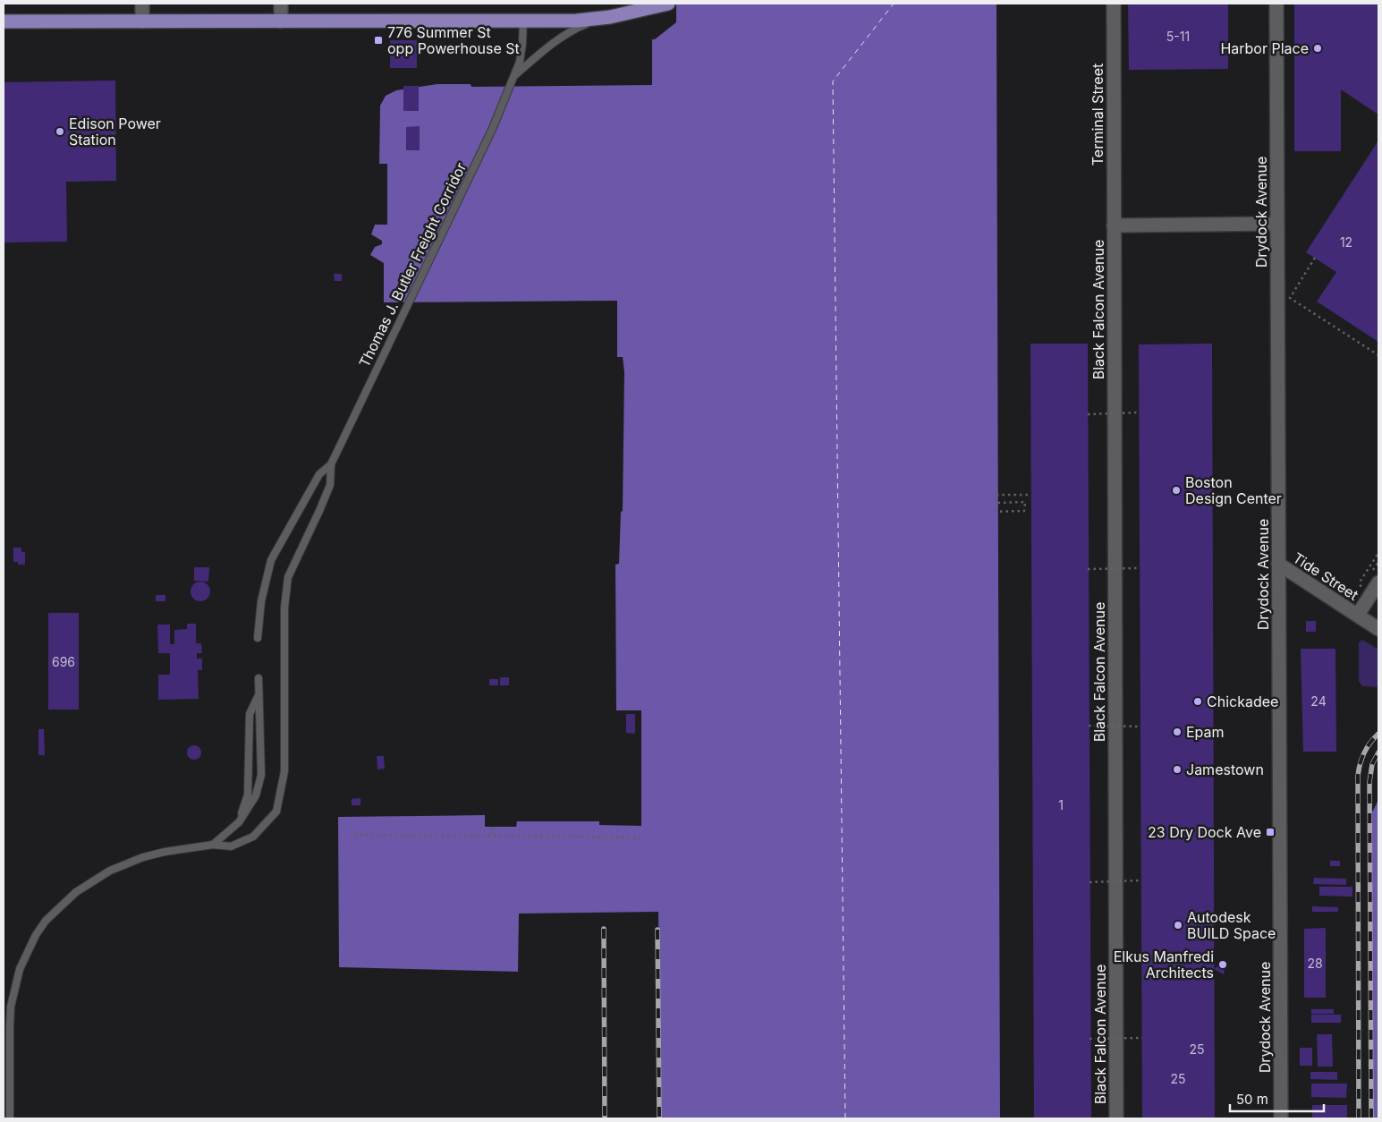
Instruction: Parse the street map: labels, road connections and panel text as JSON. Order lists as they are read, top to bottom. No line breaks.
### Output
{"streets":{"street":["Terminal Street","Drydock Avenue","Black Falcon Avenue","Tide Street"],"lane":["Thomas J. Butler Freight Corridor"]},"crossings":[["Terminal Street","Black Falcon Avenue"],["Drydock Avenue","Tide Street"]],"places":{"transit":["776 Summer St opp Powerhouse St","23 Dry Dock Ave"],"other":["Harbor Place","Edison Power Station","Boston Design Center","Chickadee","Epam","Jamestown","Autodesk BUILD Space","Elkus Manfredi Architects"]},"house_numbers":["5-11","12","696","24","1","28","25","25"],"scale_bar":"50 m"}
